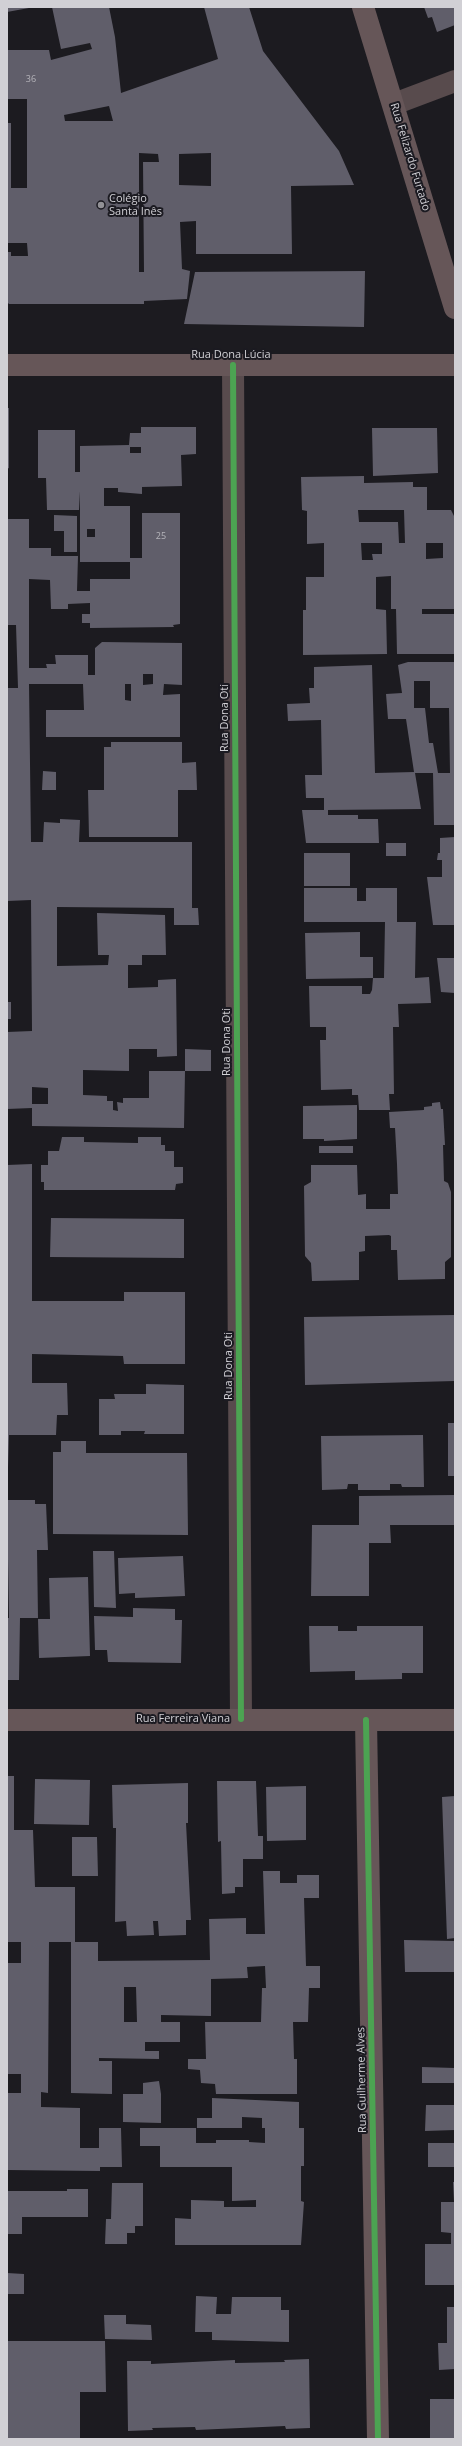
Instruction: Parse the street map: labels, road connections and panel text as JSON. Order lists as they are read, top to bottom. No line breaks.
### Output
{"streets":{"street":["Rua Felizardo Furtado","Rua Dona Lúcia","Rua Dona Oti","Rua Ferreira Viana","Rua Guilherme Alves"]},"crossings":[["Rua Dona Lúcia","Rua Dona Oti"],["Rua Dona Oti","Rua Ferreira Viana"],["Rua Ferreira Viana","Rua Guilherme Alves"]],"places":["Colégio Santa Inês"],"house_numbers":["36","25"]}
